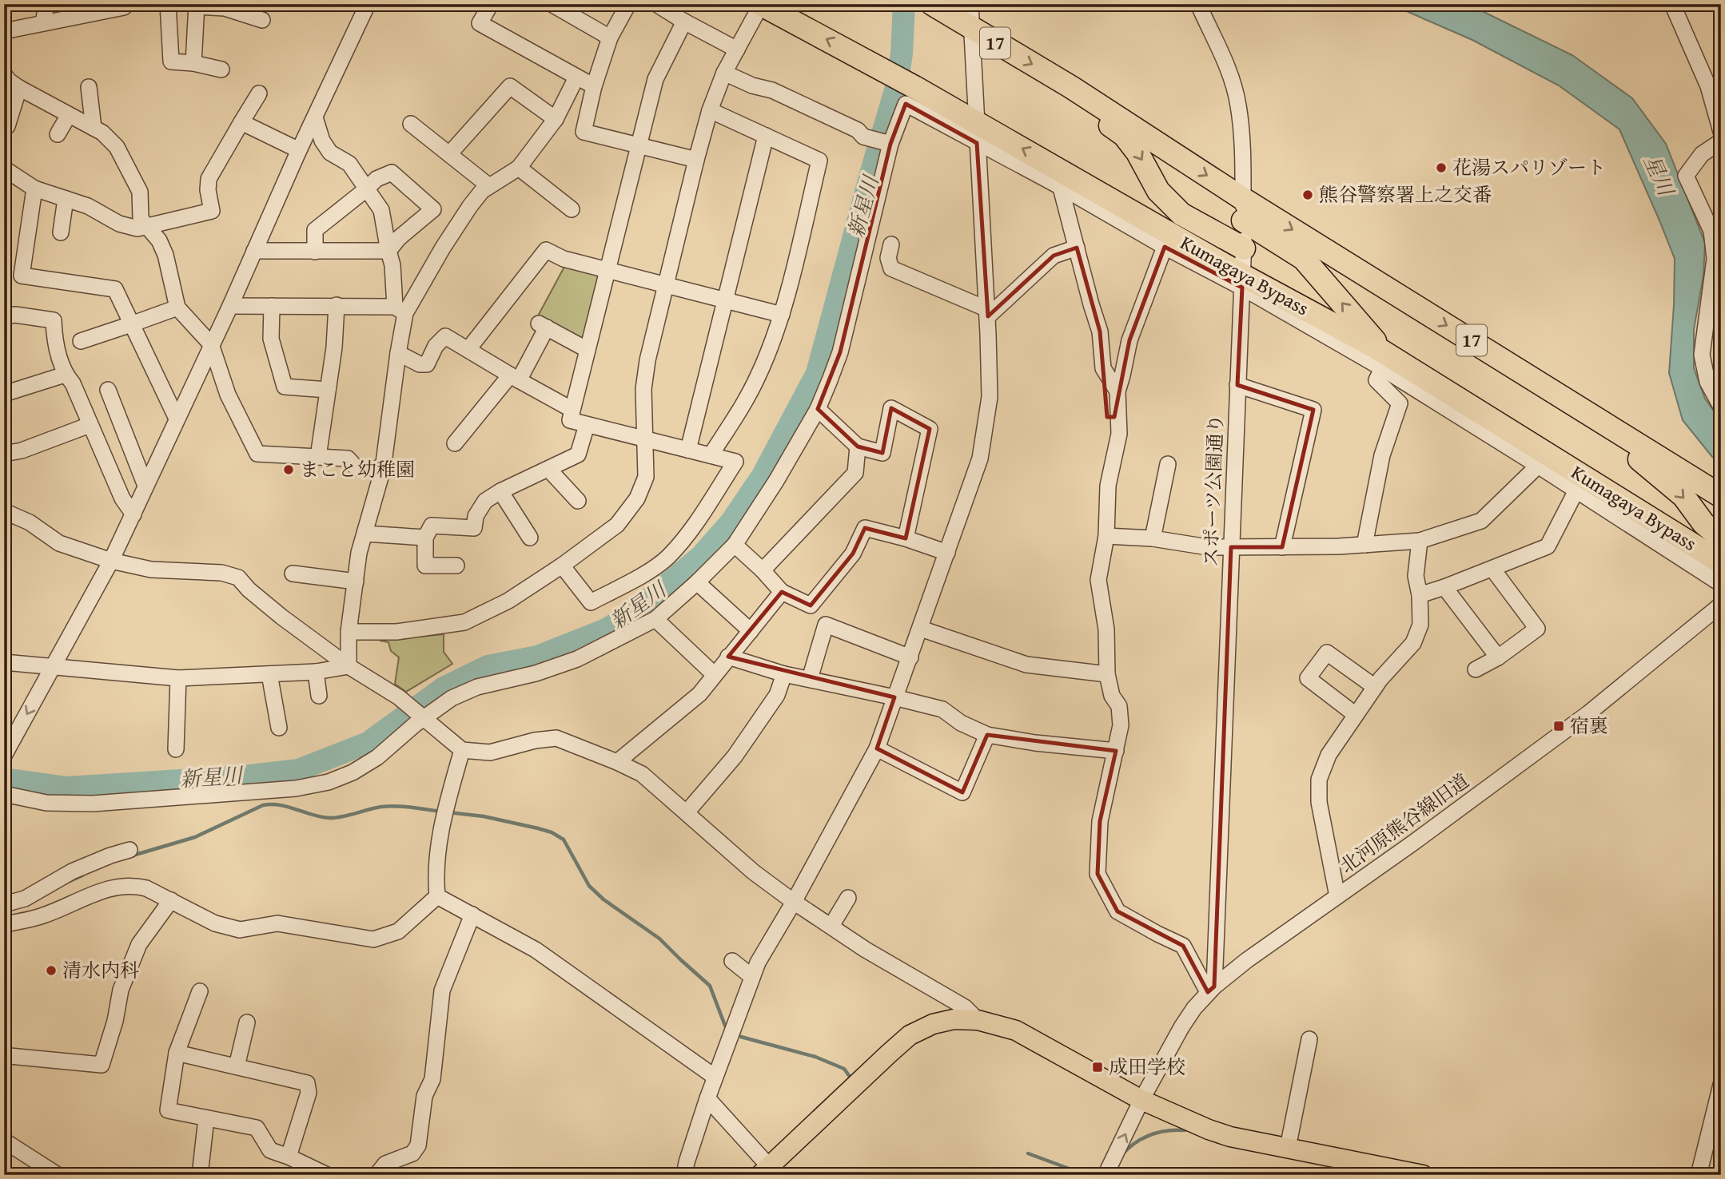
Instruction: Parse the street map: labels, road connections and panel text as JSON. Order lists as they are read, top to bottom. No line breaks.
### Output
{"streets":{"highway":["17","Kumagaya Bypass"],"street":["スポーツ公園通り","北河原熊谷線旧道"]},"crossings":[["17","スポーツ公園通り"],["Kumagaya Bypass","スポーツ公園通り"],["スポーツ公園通り","北河原熊谷線旧道"]],"water":["星川","新星川"],"places":{"other":["花湯スパリゾート","熊谷警察署上之交番","まこと幼稚園","清水内科"],"transit":["宿裏","成田学校"]}}
